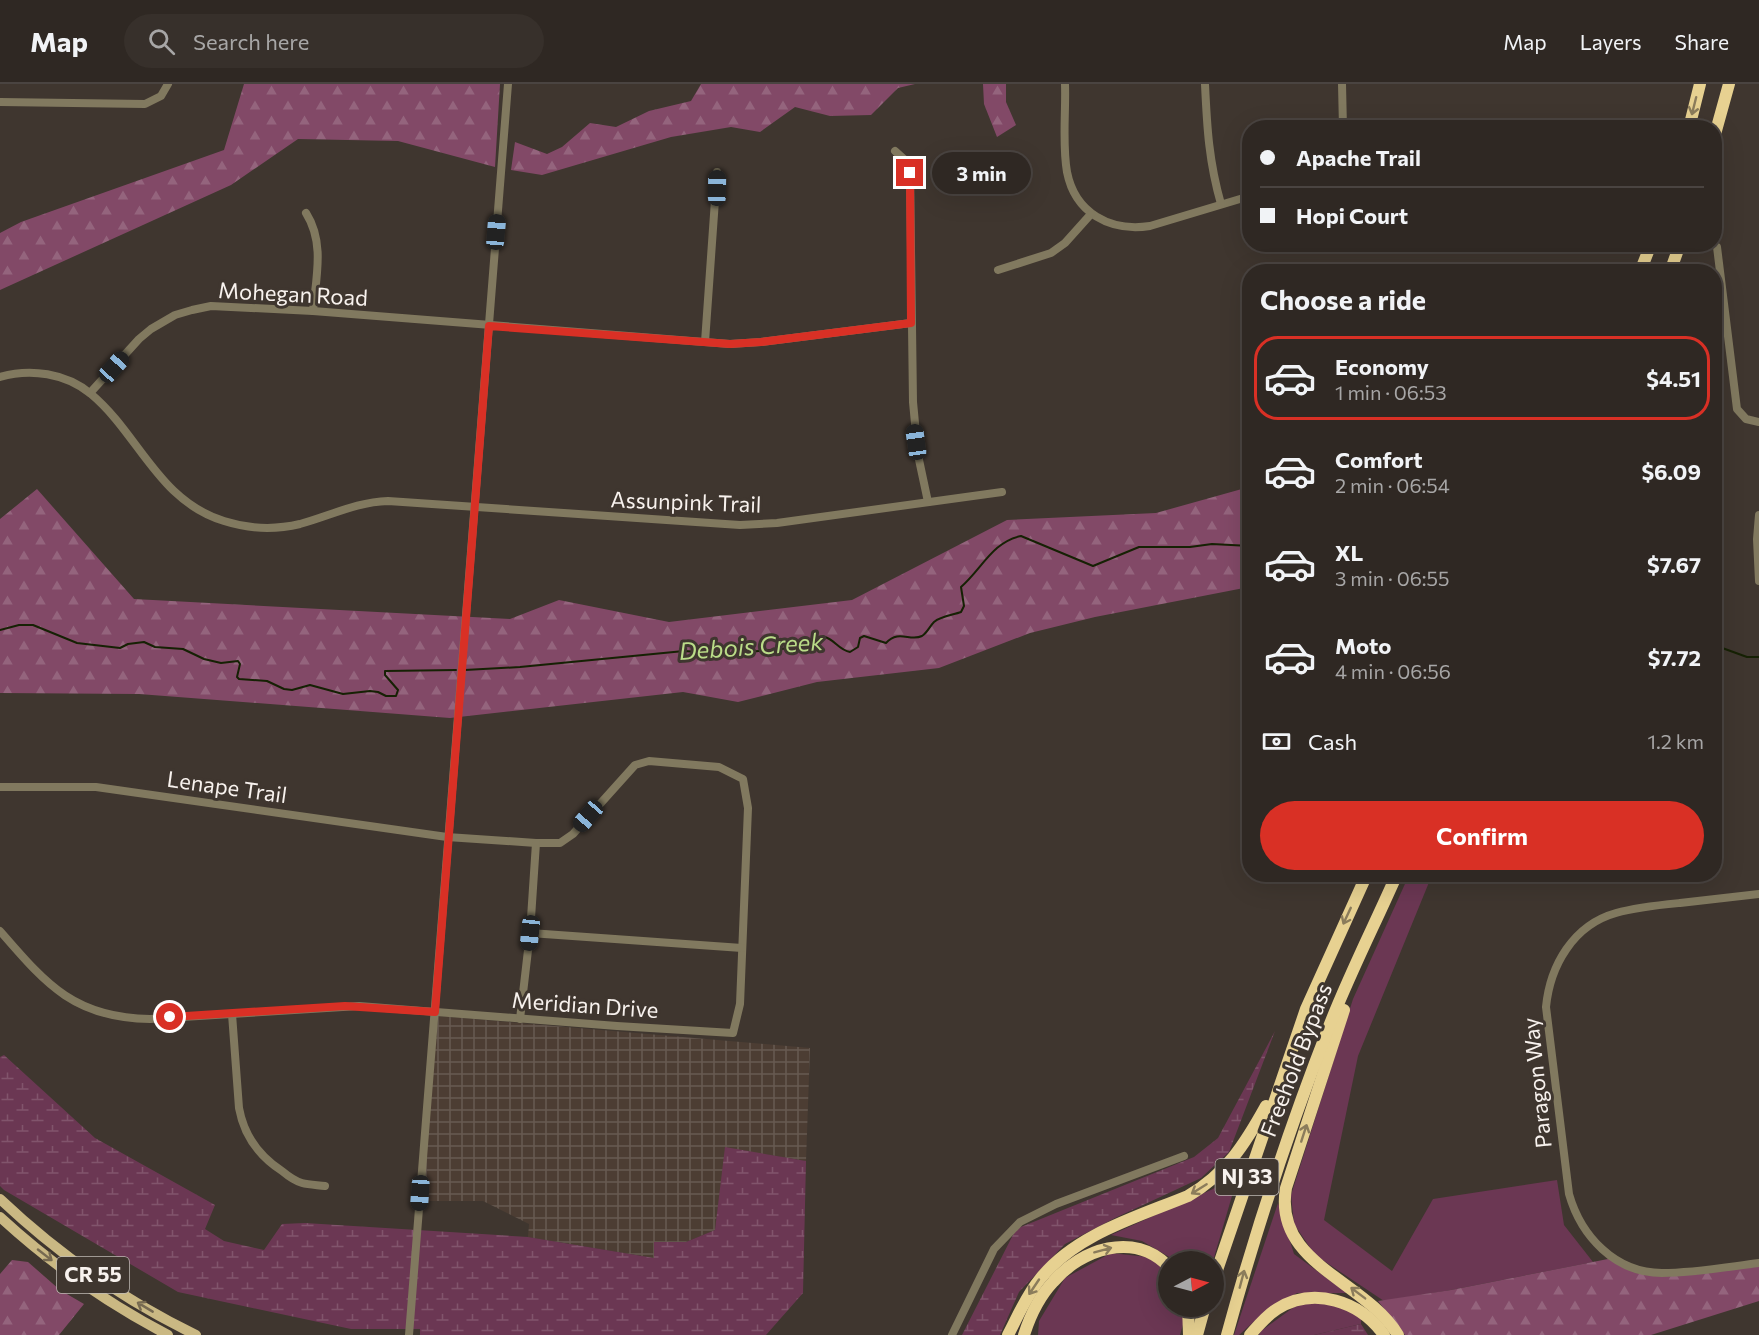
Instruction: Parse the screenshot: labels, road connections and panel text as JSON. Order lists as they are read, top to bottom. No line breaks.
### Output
{"streets":{"highway":["Freehold Bypass","NJ 33"],"main road":["CR 55"],"street":["Mohegan Road","Assunpink Trail","Lenape Trail","Meridian Drive","Paragon Way"]},"crossings":[["Mohegan Road","Assunpink Trail"],["Lenape Trail","Meridian Drive"]],"water":["Debois Creek"],"north":"right","page":{"header":"Map","search":"Search here","nav":["Map","Layers","Share"],"banner":["Apache Trail","Hopi Court"],"bubble":"3 min","heading":"Choose a ride","list":[{"name":"Economy","note":"1 min · 06:53","value":"$4.51"},{"name":"Comfort","note":"2 min · 06:54","value":"$6.09"},{"name":"XL","note":"3 min · 06:55","value":"$7.67"},{"name":"Moto","note":"4 min · 06:56","value":"$7.72"}],"pay":["Cash","1.2 km"],"buttons":"Confirm"}}
